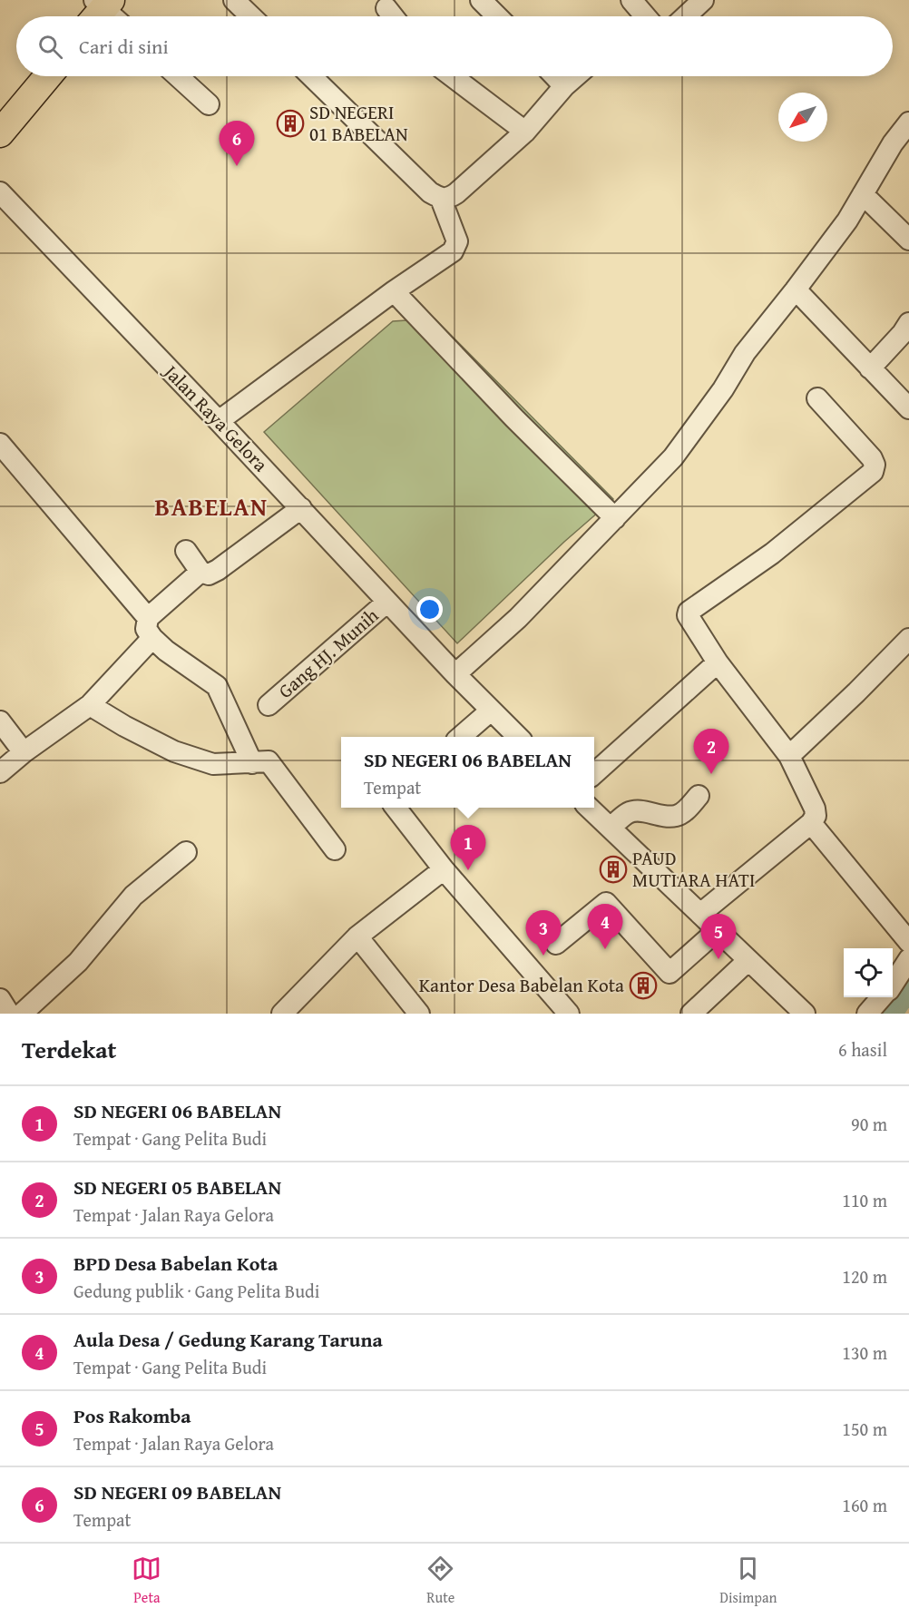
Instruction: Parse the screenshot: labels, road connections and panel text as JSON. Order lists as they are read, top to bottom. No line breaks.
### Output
{"streets":{"street":["Jalan Raya Gelora","Gang HJ. Munih"]},"crossings":[["Jalan Raya Gelora","Gang HJ. Munih"]],"districts":["BABELAN"],"places":{"building":["SD NEGERI 01 BABELAN","PAUD MUTIARA HATI","Kantor Desa Babelan Kota"]},"north":"bottom left","page":{"search":"Cari di sini","pins":["6","2","1","4","3","5"],"popup":["SD NEGERI 06 BABELAN","Tempat"],"heading":["Terdekat","6 hasil"],"list":[{"mark":"1","name":"SD NEGERI 06 BABELAN","note":"Tempat · Gang Pelita Budi","value":"90 m"},{"mark":"2","name":"SD NEGERI 05 BABELAN","note":"Tempat · Jalan Raya Gelora","value":"110 m"},{"mark":"3","name":"BPD Desa Babelan Kota","note":"Gedung publik · Gang Pelita Budi","value":"120 m"},{"mark":"4","name":"Aula Desa / Gedung Karang Taruna","note":"Tempat · Gang Pelita Budi","value":"130 m"},{"mark":"5","name":"Pos Rakomba","note":"Tempat · Jalan Raya Gelora","value":"150 m"},{"mark":"6","name":"SD NEGERI 09 BABELAN","note":"Tempat","value":"160 m"}],"nav":["Peta","Rute","Disimpan"]}}
